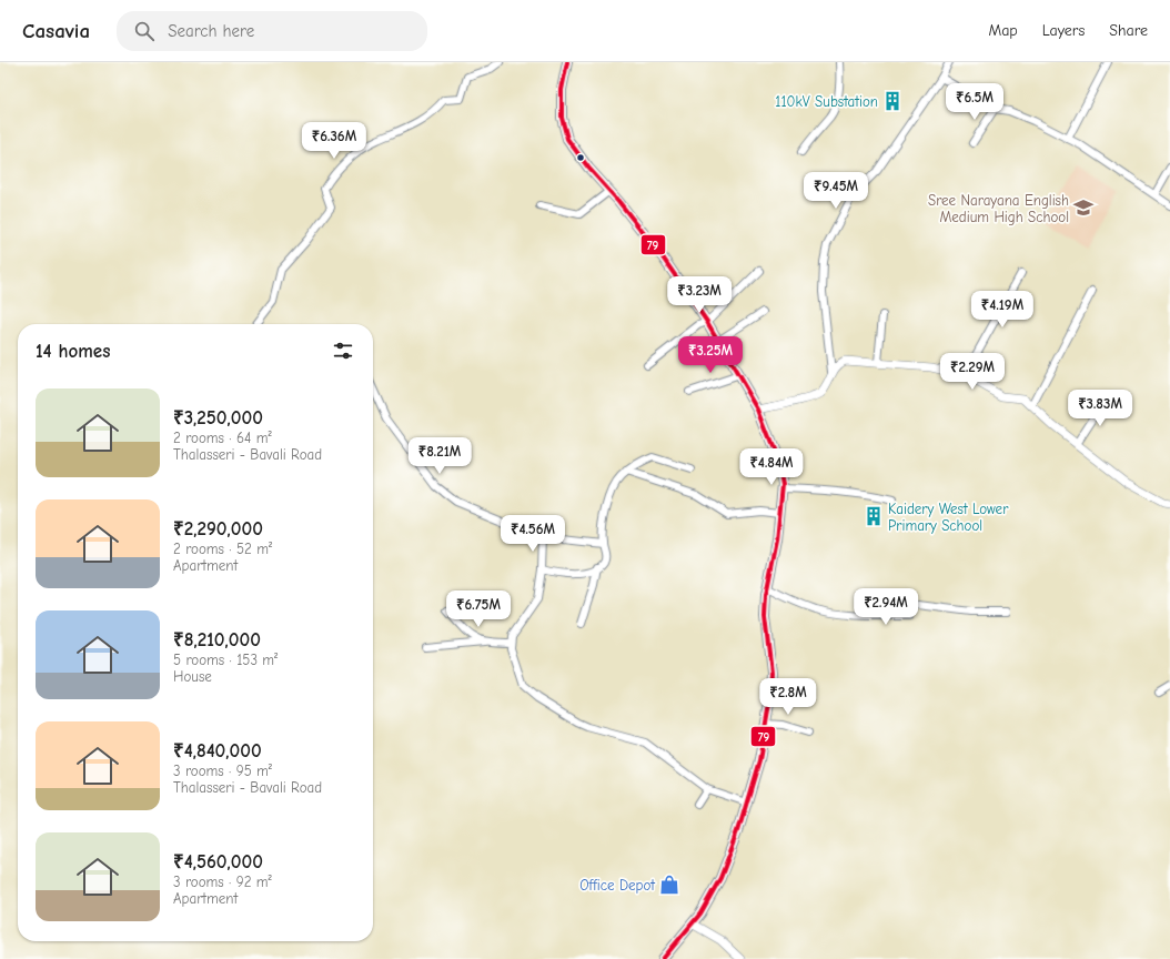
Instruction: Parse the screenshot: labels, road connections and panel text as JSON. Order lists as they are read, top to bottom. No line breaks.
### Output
{"places":{"building":["110kV Substation","Kaidery West Lower Primary School"],"school or university":["Sree Narayana English Medium High School"],"shop":["Office Depot"]},"lines":["transit line 79"],"page":{"header":"Casavia","search":"Search here","nav":["Map","Layers","Share"],"price":["₹6.5M","₹6.36M","₹9.45M","₹3.23M","₹4.19M","₹3.25M","₹2.29M","₹3.83M","₹8.21M","₹4.84M","₹4.56M","₹2.94M","₹6.75M","₹2.8M"],"heading":"14 homes","list":[{"name":"₹3,250,000","note":"2 rooms · 64 m² · Thalasseri - Bavali Road"},{"name":"₹2,290,000","note":"2 rooms · 52 m² · Apartment"},{"name":"₹8,210,000","note":"5 rooms · 153 m² · House"},{"name":"₹4,840,000","note":"3 rooms · 95 m² · Thalasseri - Bavali Road"},{"name":"₹4,560,000","note":"3 rooms · 92 m² · Apartment"}]}}
